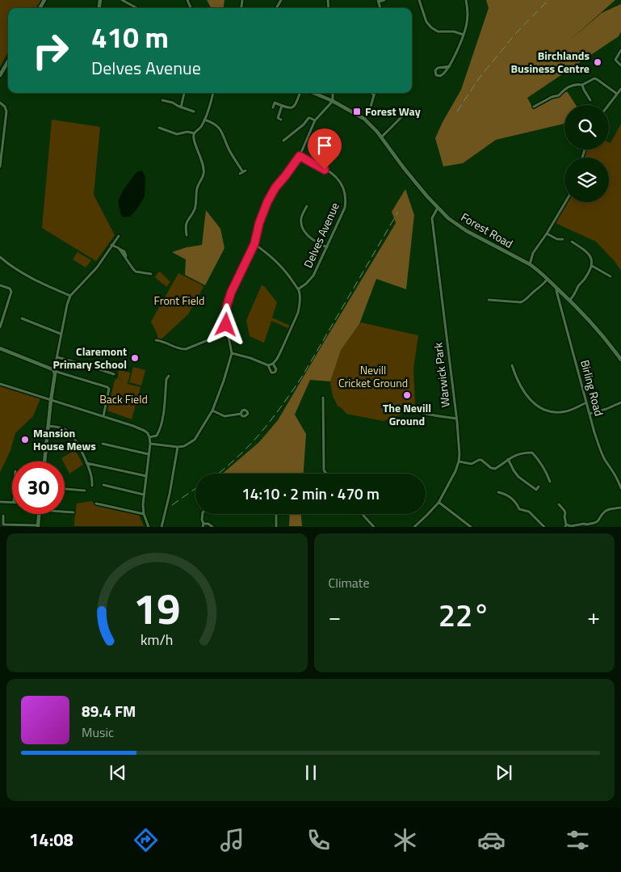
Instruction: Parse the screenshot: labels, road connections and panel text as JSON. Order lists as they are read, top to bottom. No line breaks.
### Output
{"streets":{"street":["Forest Road","Delves Avenue","Warwick Park","Birling Road"]},"crossings":[["Forest Road","Warwick Park"],["Forest Road","Birling Road"]],"parks":["Front Field","Nevill Cricket Ground","Back Field"],"places":{"other":["Birchlands Business Centre","Claremont Primary School","The Nevill Ground","Mansion House Mews"],"transit":["Forest Way"]},"page":{"turn":["410 m","Delves Avenue"],"limit":"30","trip":"14:10 · 2 min · 470 m","tile":"Climate","heat":["−","22°","+"],"song":["89.4 FM","Music"],"tabs":"14:08","gauge":["19","km/h"]}}
